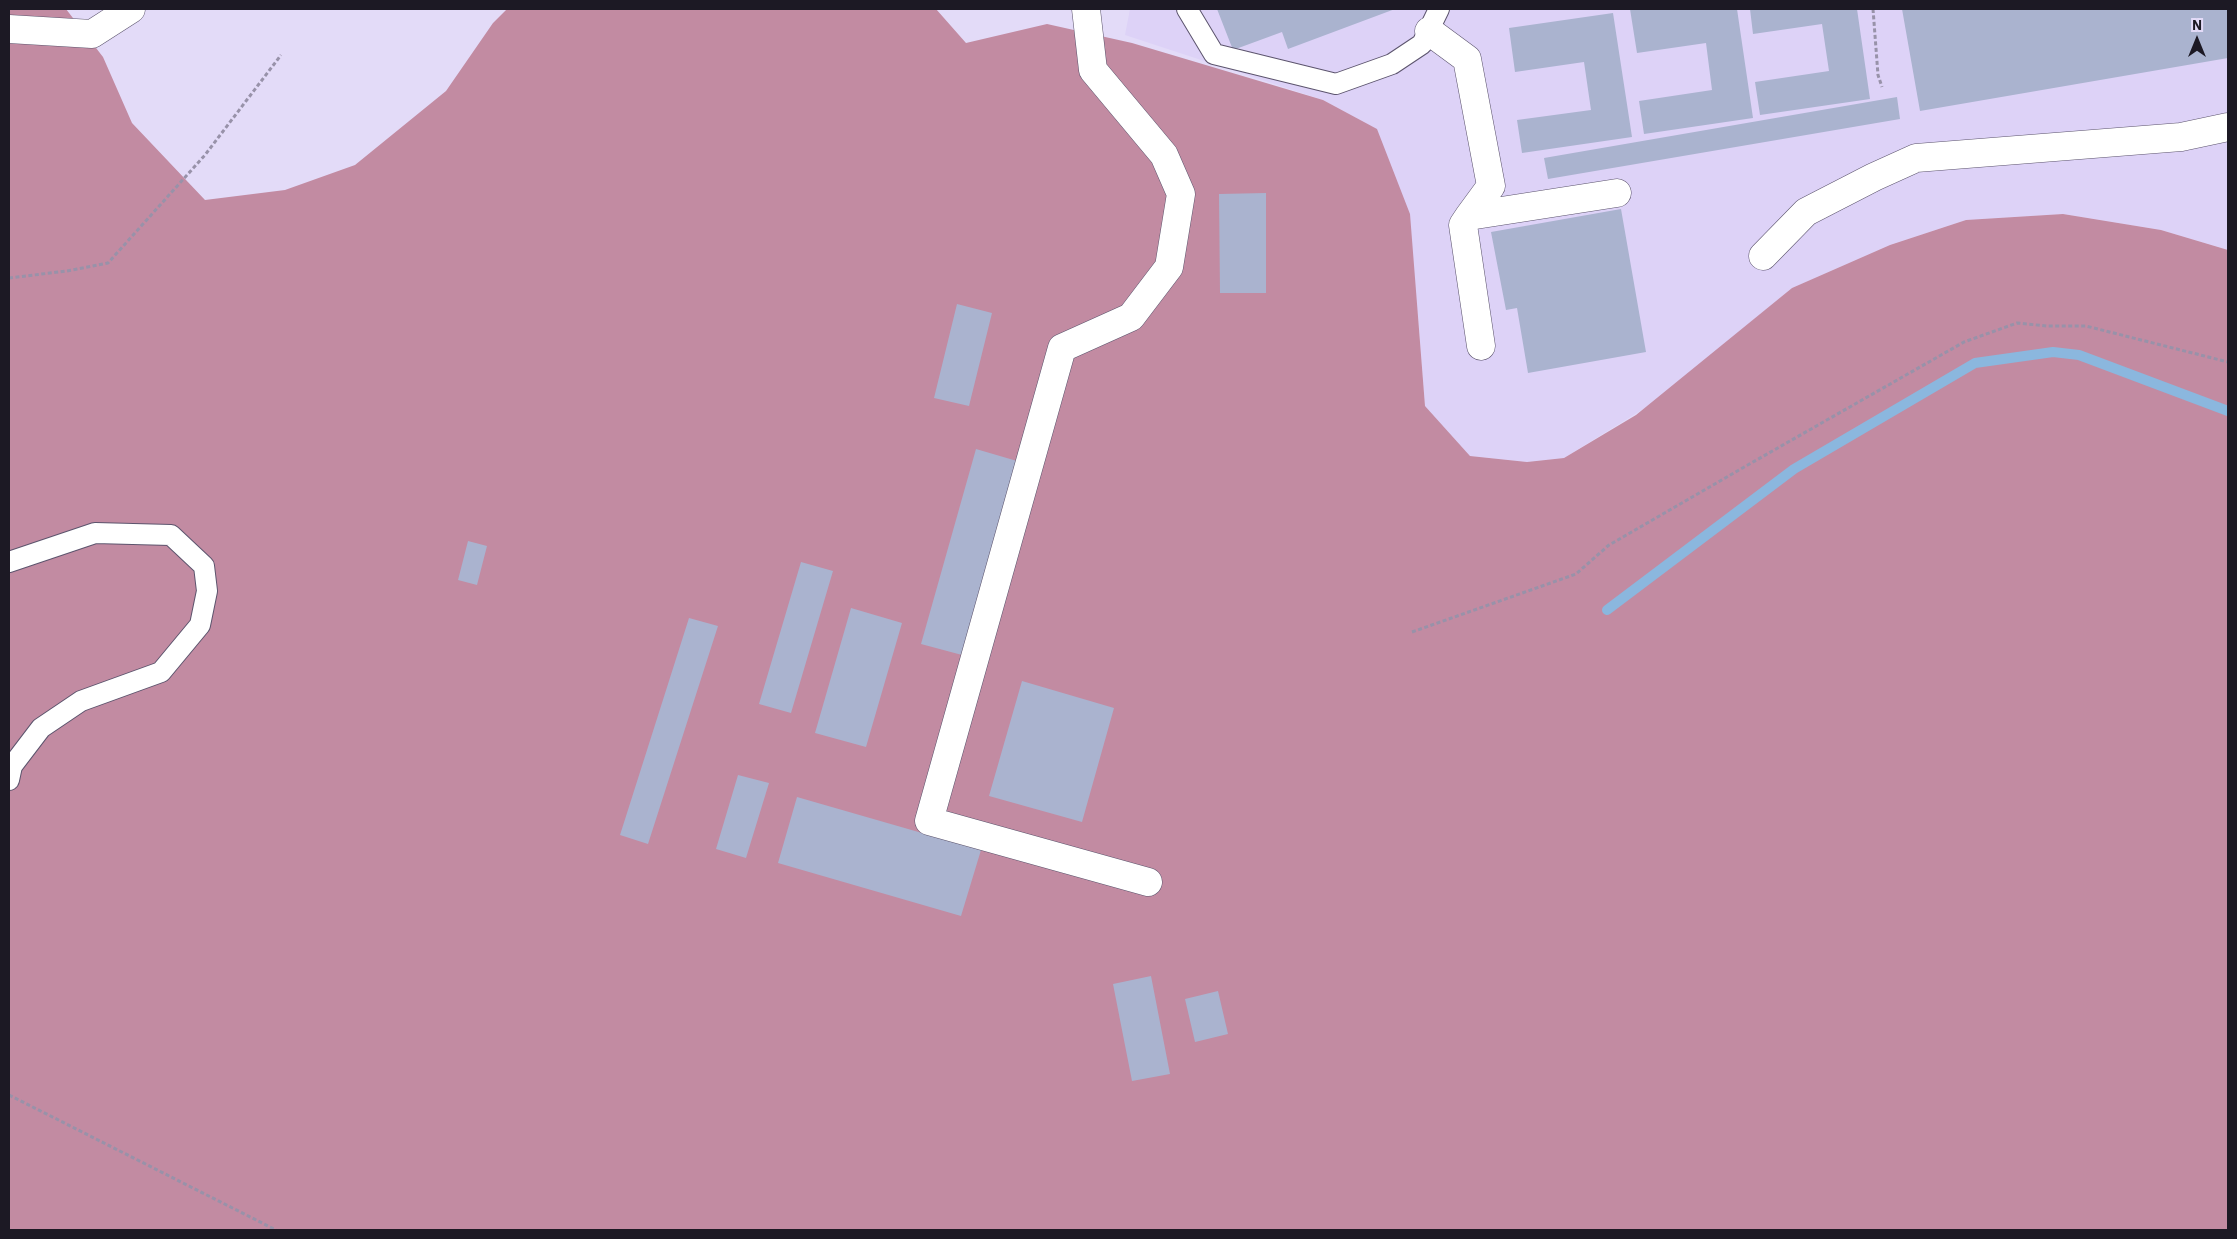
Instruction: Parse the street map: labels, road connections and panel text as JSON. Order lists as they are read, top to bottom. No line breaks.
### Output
{"north":"top"}
